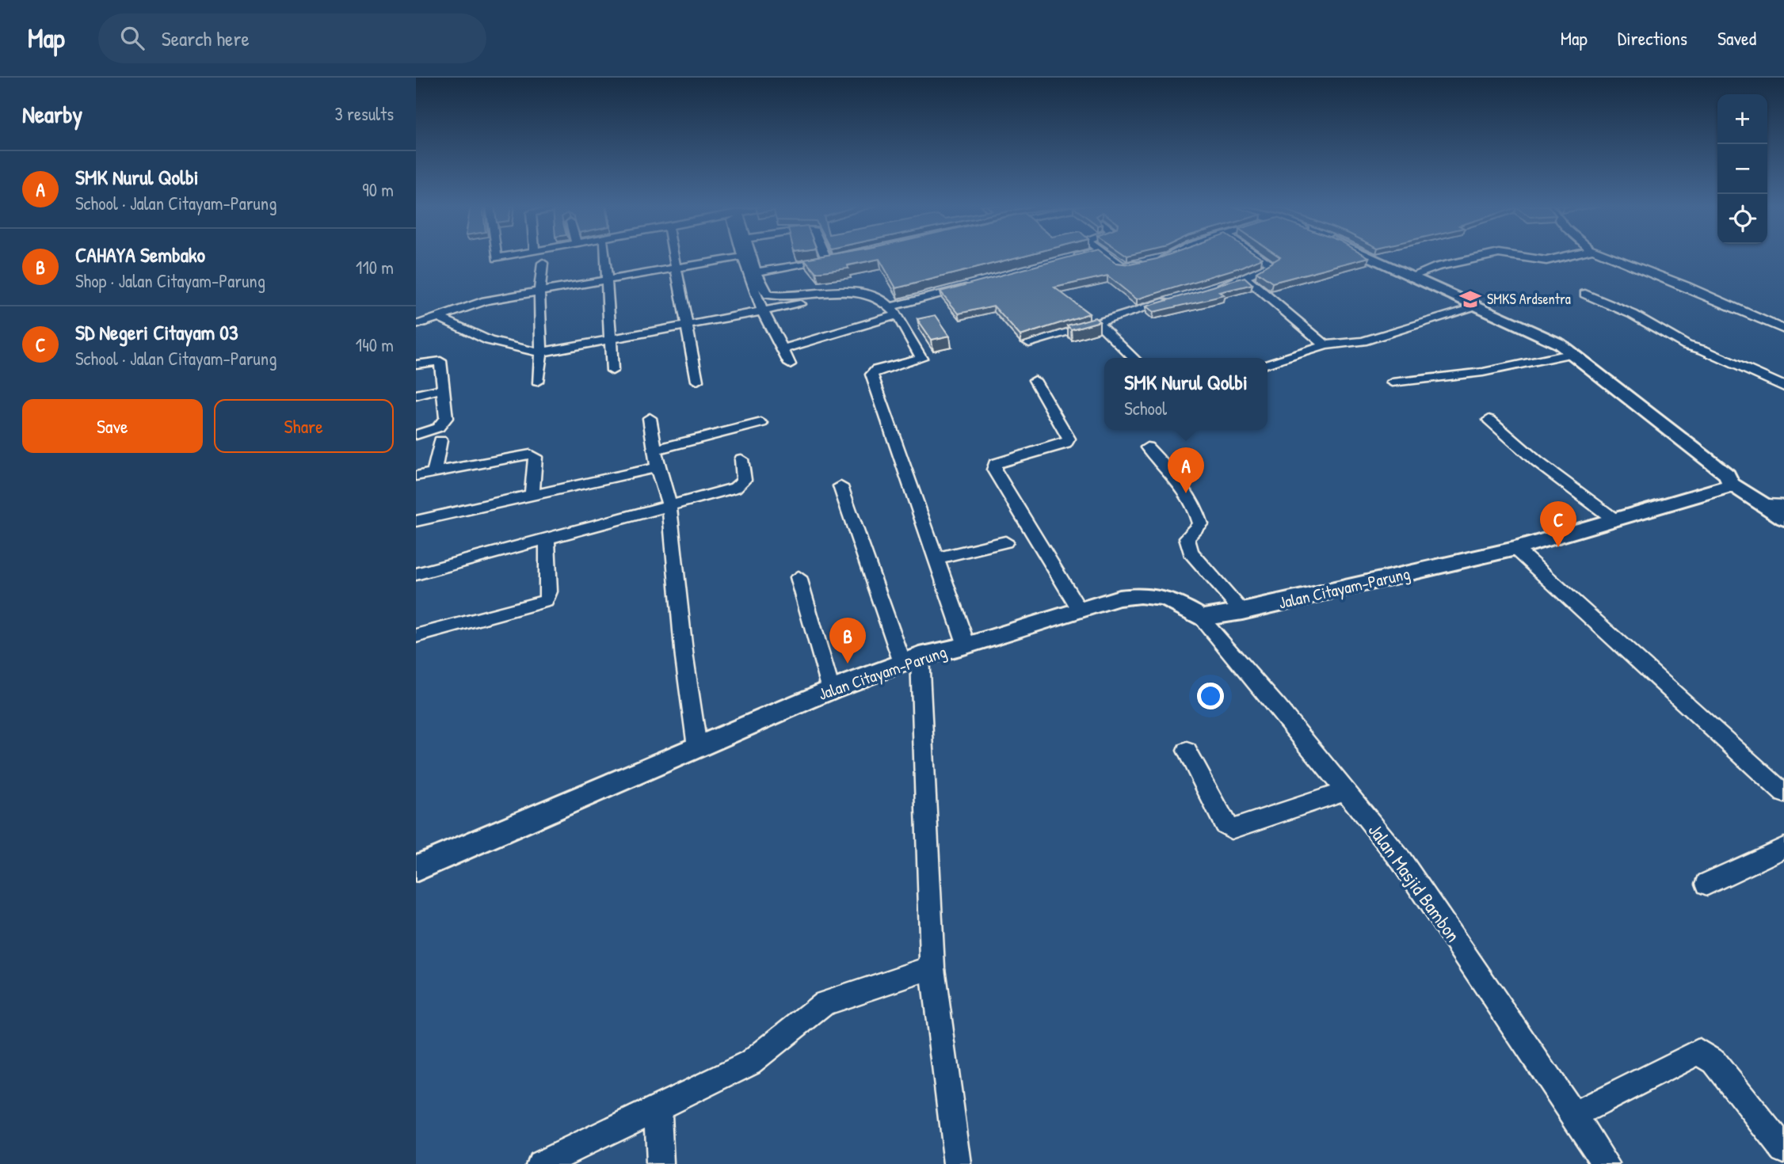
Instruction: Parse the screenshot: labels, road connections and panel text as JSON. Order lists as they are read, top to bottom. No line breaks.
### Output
{"streets":{"street":["Jalan Citayam-Parung","Jalan Masjid Bambon"]},"crossings":[["Jalan Citayam-Parung","Jalan Masjid Bambon"]],"places":{"school or university":["SMKS Ardsentra"]},"page":{"header":"Map","search":"Search here","nav":["Map","Directions","Saved"],"heading":["Nearby","3 results"],"map_buttons":["+","−"],"list":[{"mark":"A","name":"SMK Nurul Qolbi","note":"School · Jalan Citayam-Parung","value":"90 m"},{"mark":"B","name":"CAHAYA Sembako","note":"Shop · Jalan Citayam-Parung","value":"110 m"},{"mark":"C","name":"SD Negeri Citayam 03","note":"School · Jalan Citayam-Parung","value":"140 m"}],"popup":["SMK Nurul Qolbi","School"],"buttons":["Save","Share"],"pins":["A","C","B"]}}
